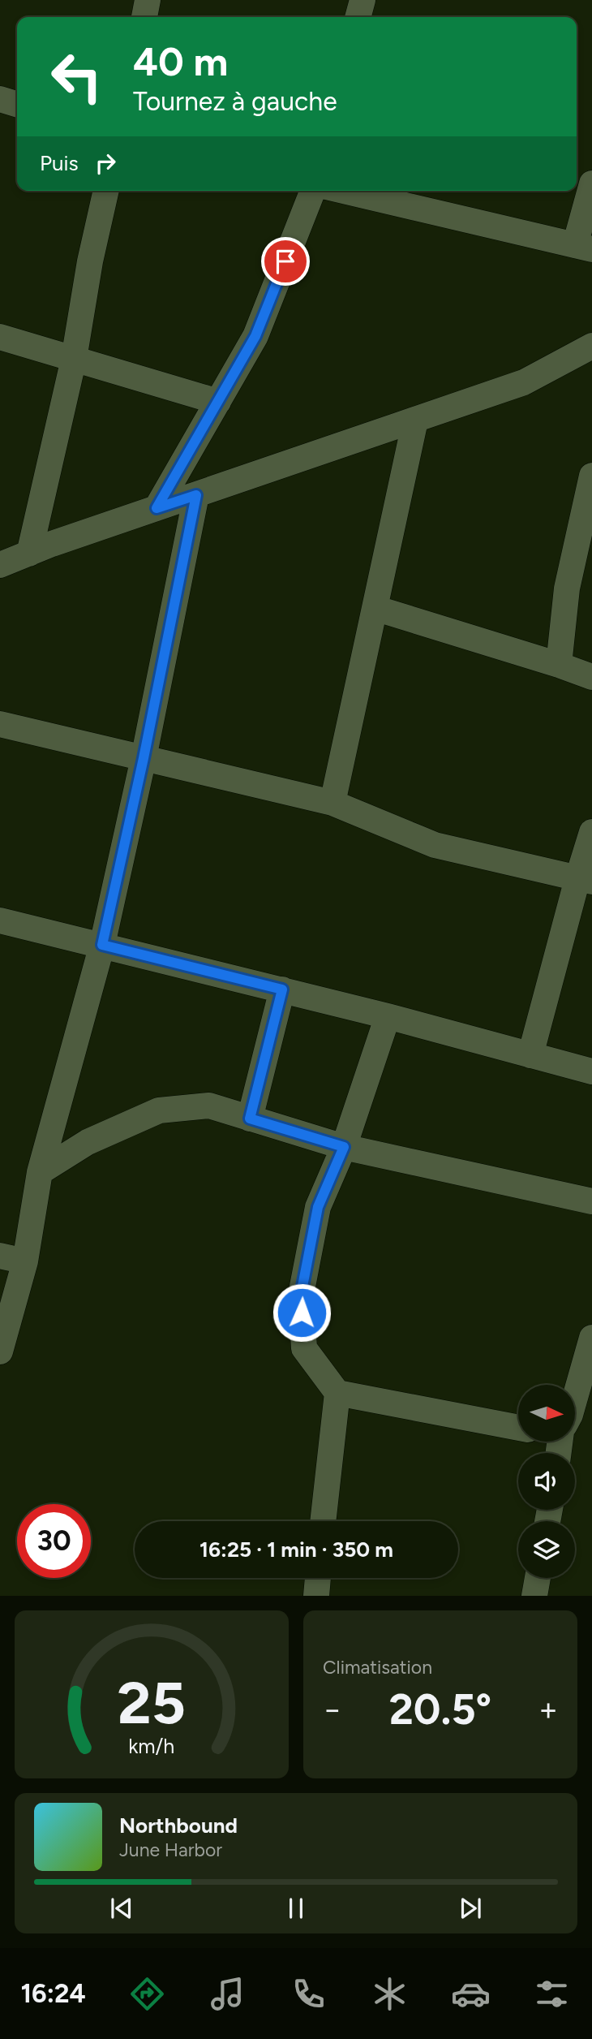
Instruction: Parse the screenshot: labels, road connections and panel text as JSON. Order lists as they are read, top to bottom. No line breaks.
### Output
{"north":"right","page":{"turn":["40 m","Tournez à gauche"],"then":"Puis","limit":"30","trip":"16:25 · 1 min · 350 m","tile":"Climatisation","heat":["−","20.5°","+"],"song":["Northbound","June Harbor"],"tabs":"16:24","gauge":["25","km/h"]}}
